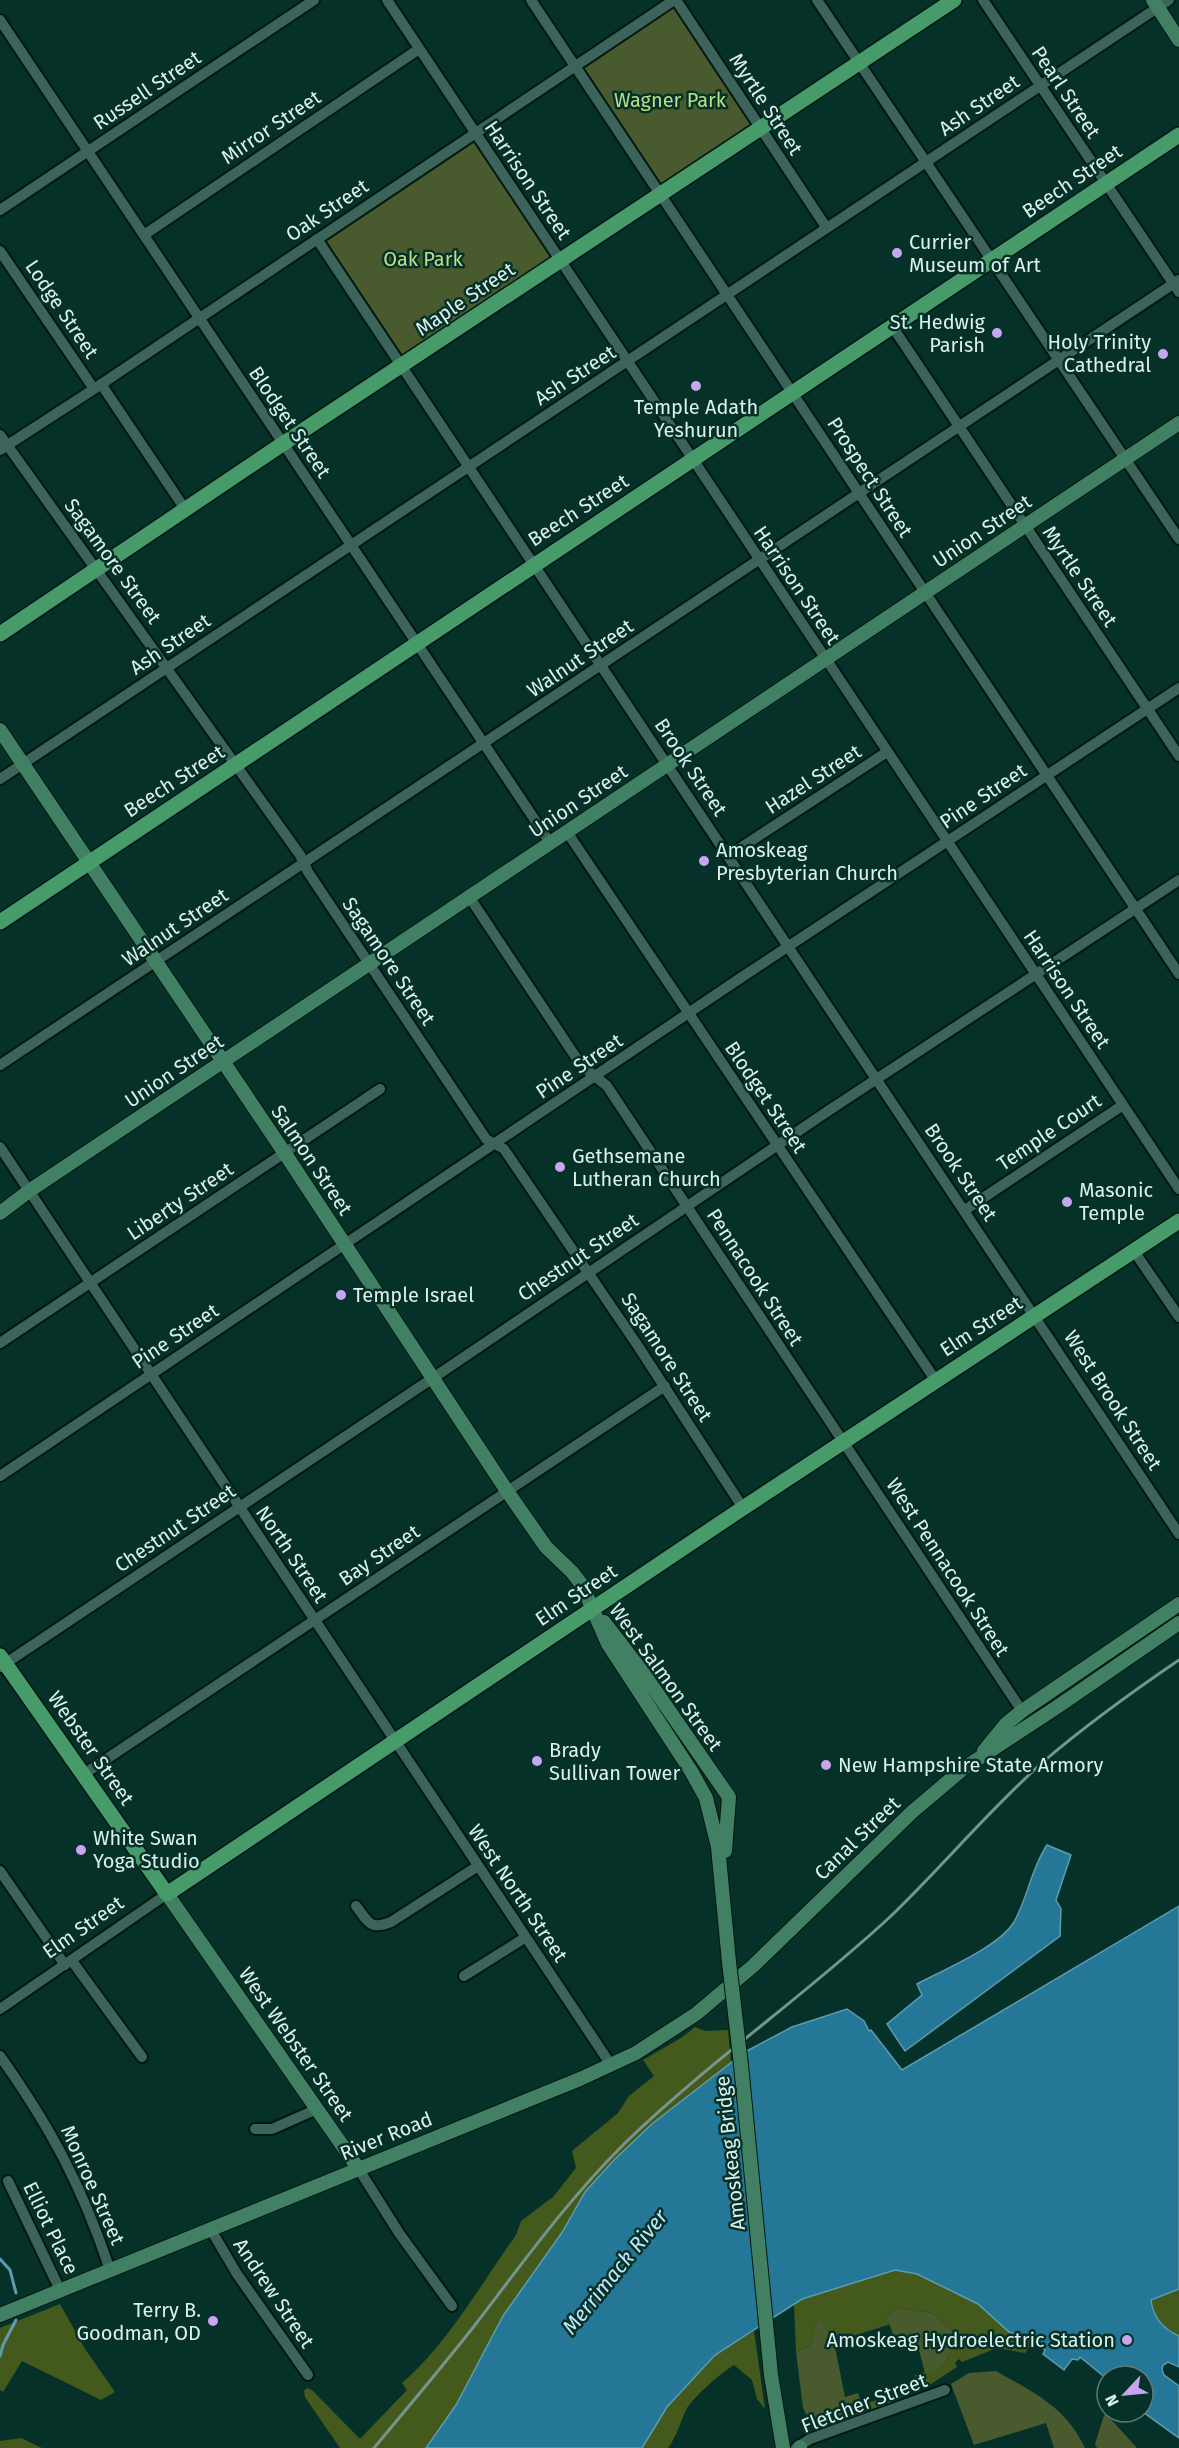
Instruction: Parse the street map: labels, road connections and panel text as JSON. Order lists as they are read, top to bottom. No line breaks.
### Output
{"streets":{"main road":["Beech Street","Maple Street","Elm Street","Webster Street"],"street":["Russell Street","Pearl Street","Myrtle Street","Ash Street","Mirror Street","Harrison Street","Oak Street","Lodge Street","Blodget Street","Prospect Street","Union Street","Sagamore Street","Walnut Street","Brook Street","Hazel Street","Pine Street","Temple Court","Salmon Street","Liberty Street","Chestnut Street","Pennacook Street","West Brook Street","North Street","Bay Street","West Pennacook Street","West Salmon Street","Canal Street","West North Street","West Webster Street","River Road","Amoskeag Bridge","Monroe Street","Elliot Place","Andrew Street","Fletcher Street"]},"crossings":[["Russell Street","Blodget Street"],["Pearl Street","Ash Street"],["Pearl Street","Beech Street"],["Pearl Street","Walnut Street"],["Myrtle Street","Ash Street"],["Myrtle Street","Beech Street"],["Myrtle Street","Oak Street"],["Myrtle Street","Maple Street"],["Myrtle Street","Union Street"],["Myrtle Street","Walnut Street"],["Myrtle Street","Pine Street"],["Ash Street","Harrison Street"],["Ash Street","Blodget Street"],["Ash Street","Prospect Street"],["Ash Street","Sagamore Street"],["Ash Street","Brook Street"],["Ash Street","Salmon Street"],["Mirror Street","Harrison Street"],["Mirror Street","Blodget Street"],["Harrison Street","Beech Street"],["Harrison Street","Oak Street"],["Harrison Street","Maple Street"],["Harrison Street","Union Street"],["Harrison Street","Walnut Street"],["Harrison Street","Hazel Street"],["Harrison Street","Pine Street"],["Harrison Street","Temple Court"],["Harrison Street","Chestnut Street"],["Beech Street","Blodget Street"],["Beech Street","Prospect Street"],["Beech Street","Sagamore Street"],["Beech Street","Brook Street"],["Beech Street","Salmon Street"],["Oak Street","Lodge Street"],["Oak Street","Blodget Street"],["Oak Street","Prospect Street"],["Oak Street","Sagamore Street"],["Oak Street","Brook Street"],["Maple Street","Lodge Street"],["Maple Street","Blodget Street"],["Maple Street","Prospect Street"],["Maple Street","Sagamore Street"],["Maple Street","Brook Street"],["Blodget Street","Union Street"],["Blodget Street","Walnut Street"],["Blodget Street","Pine Street"],["Blodget Street","Chestnut Street"],["Blodget Street","Elm Street"],["Prospect Street","Union Street"],["Prospect Street","Walnut Street"],["Prospect Street","Pine Street"],["Prospect Street","Chestnut Street"],["Union Street","Sagamore Street"],["Union Street","Brook Street"],["Union Street","Salmon Street"],["Union Street","Pennacook Street"],["Union Street","North Street"],["Sagamore Street","Walnut Street"],["Sagamore Street","Pine Street"],["Sagamore Street","Chestnut Street"],["Sagamore Street","Elm Street"],["Sagamore Street","Bay Street"],["Walnut Street","Brook Street"],["Walnut Street","Salmon Street"],["Brook Street","Hazel Street"],["Brook Street","Pine Street"],["Brook Street","Temple Court"],["Brook Street","Chestnut Street"],["Brook Street","Elm Street"],["Brook Street","West Brook Street"],["Pine Street","Salmon Street"],["Pine Street","Pennacook Street"],["Pine Street","North Street"],["Salmon Street","Liberty Street"],["Salmon Street","Chestnut Street"],["Salmon Street","Elm Street"],["Salmon Street","Bay Street"],["Salmon Street","West Salmon Street"],["Liberty Street","North Street"],["Chestnut Street","Pennacook Street"],["Chestnut Street","North Street"],["Chestnut Street","Webster Street"],["Pennacook Street","Elm Street"],["Pennacook Street","West Pennacook Street"],["Elm Street","West Brook Street"],["Elm Street","North Street"],["Elm Street","West Pennacook Street"],["Elm Street","West Salmon Street"],["Elm Street","Webster Street"],["Elm Street","West North Street"],["Elm Street","West Webster Street"],["North Street","Bay Street"],["North Street","West North Street"],["Bay Street","Webster Street"],["West Pennacook Street","Canal Street"],["West Salmon Street","Amoskeag Bridge"],["Webster Street","West Webster Street"],["Canal Street","River Road"],["West North Street","River Road"],["West Webster Street","River Road"],["River Road","Monroe Street"],["River Road","Elliot Place"],["River Road","Andrew Street"]],"water":["Merrimack River"],"parks":["Wagner Park","Oak Park"],"places":["Currier Museum of Art","St. Hedwig Parish","Holy Trinity Cathedral","Temple Adath Yeshurun","Amoskeag Presbyterian Church","Gethsemane Lutheran Church","Masonic Temple","Temple Israel","Brady Sullivan Tower","New Hampshire State Armory","White Swan Yoga Studio","Terry B. Goodman, OD","Amoskeag Hydroelectric Station"],"north":"bottom left"}
